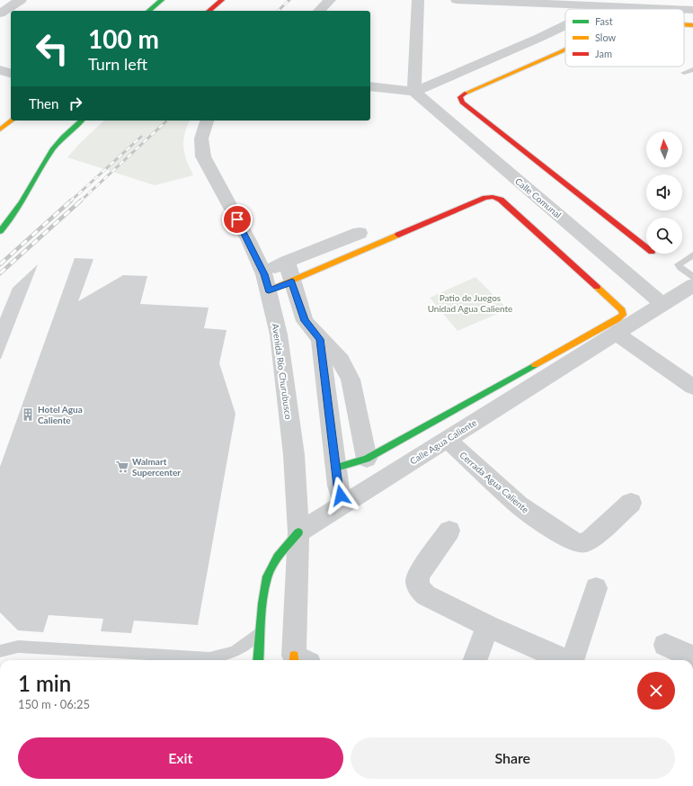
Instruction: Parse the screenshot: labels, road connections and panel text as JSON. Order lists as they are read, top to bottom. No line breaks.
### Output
{"streets":{"street":["Calle Comunal","Avenida Río Churubusco","Calle Agua Caliente","Cerrada Agua Caliente"]},"crossings":[["Calle Comunal","Calle Agua Caliente"],["Avenida Río Churubusco","Calle Agua Caliente"],["Calle Agua Caliente","Cerrada Agua Caliente"]],"parks":["Patio de Juegos Unidad Agua Caliente"],"places":{"building":["Hotel Agua Caliente"],"supermarket":["Walmart Supercenter"]},"legend":["Fast","Slow","Jam"],"north":"top","page":{"turn":["100 m","Turn left"],"then":"Then","heading":["1 min","150 m · 06:25"],"buttons":["Exit","Share"]}}
